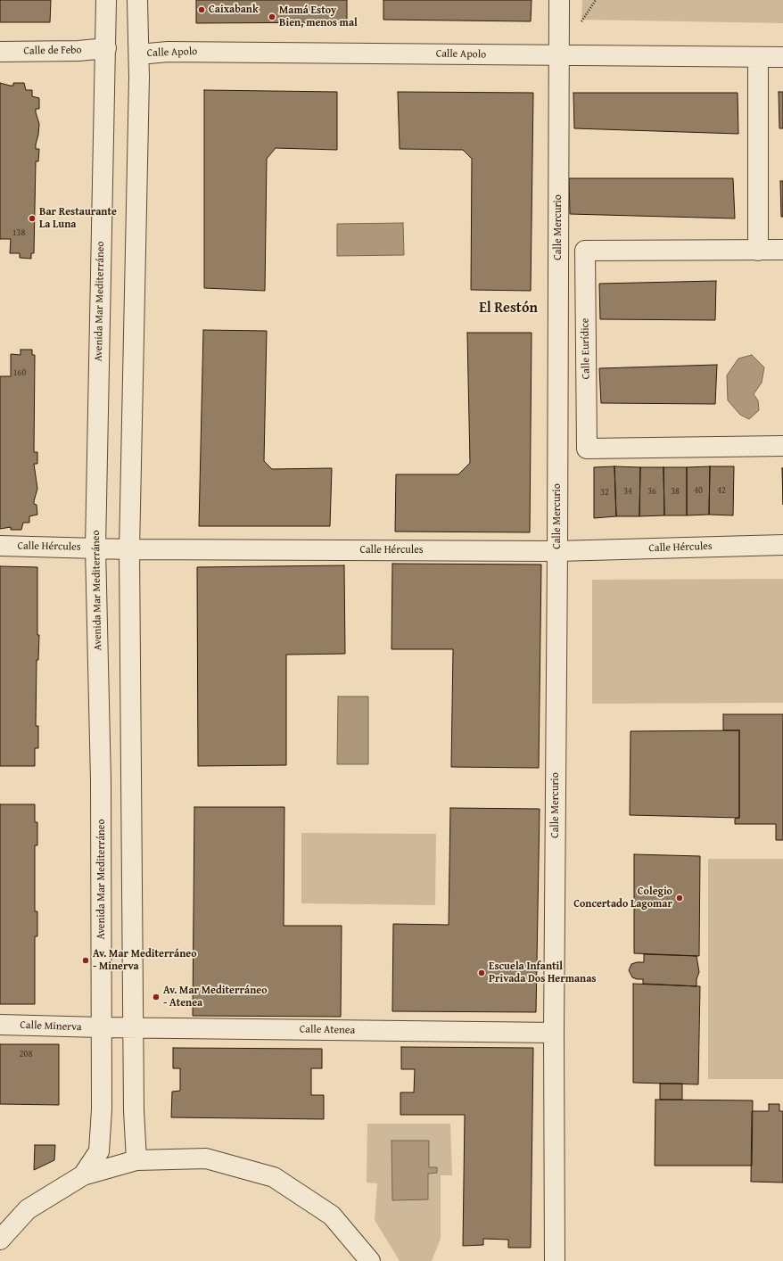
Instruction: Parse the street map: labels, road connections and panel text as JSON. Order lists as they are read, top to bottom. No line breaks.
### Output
{"streets":{"street":["Calle de Febo","Calle Apolo","Calle Mercurio","Avenida Mar Mediterráneo","Calle Eurídice","Calle Hércules","Calle Minerva","Calle Atenea"]},"crossings":[["Calle de Febo","Avenida Mar Mediterráneo"],["Calle Apolo","Calle Mercurio"],["Calle Mercurio","Calle Hércules"],["Calle Mercurio","Calle Atenea"],["Avenida Mar Mediterráneo","Calle Hércules"],["Avenida Mar Mediterráneo","Calle Minerva"],["Avenida Mar Mediterráneo","Calle Atenea"],["Calle Minerva","Calle Atenea"]],"districts":["El Restón"],"places":["Caixabank","Mamá Estoy Bien, menos mal","Bar Restaurante La Luna","Colegio Concertado Lagomar","Av. Mar Mediterráneo - Minerva","Escuela Infantil Privada Dos Hermanas","Av. Mar Mediterráneo - Atenea"],"house_numbers":["138","160","40","42","34","36","38","32","208"]}
